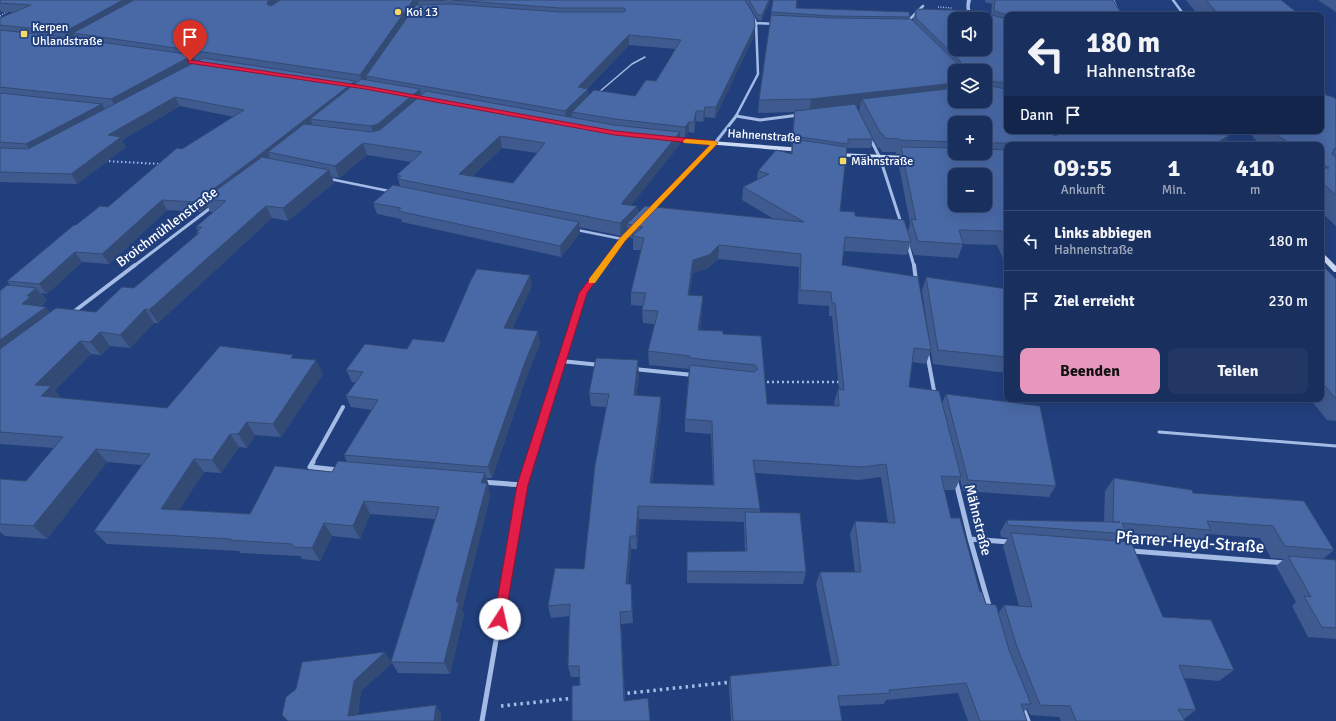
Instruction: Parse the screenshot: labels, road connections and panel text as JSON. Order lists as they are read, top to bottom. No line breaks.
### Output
{"streets":{"main road":["Hahnenstraße"],"street":["Broichmühlenstraße","Mähnstraße","Pfarrer-Heyd-Straße"]},"places":{"other":["Koi 13"],"transit":["Kerpen Uhlandstraße","Mähnstraße"]},"page":{"map_buttons":["+","−"],"turn":["180 m","Hahnenstraße"],"then":"Dann","eta":["09:55","Ankunft","1","Min.","410","m"],"list":[{"name":"Links abbiegen","note":"Hahnenstraße","value":"180 m"},{"name":"Ziel erreicht","value":"230 m"}],"buttons":["Beenden","Teilen"]}}
